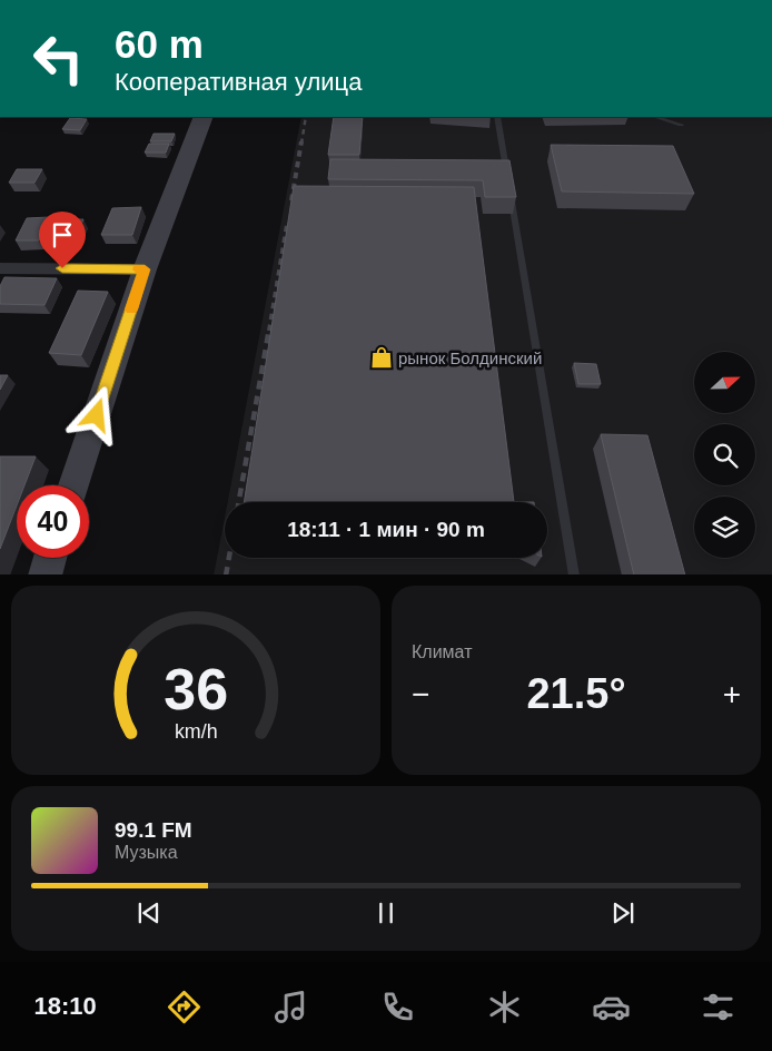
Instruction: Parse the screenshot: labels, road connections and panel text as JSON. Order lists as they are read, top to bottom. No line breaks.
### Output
{"places":{"shop":["рынок Болдинский"]},"north":"right","page":{"turn":["60 m","Кооперативная улица"],"limit":"40","trip":"18:11 · 1 мин · 90 m","tile":"Климат","heat":["−","21.5°","+"],"song":["99.1 FM","Музыка"],"tabs":"18:10","gauge":["36","km/h"]}}
